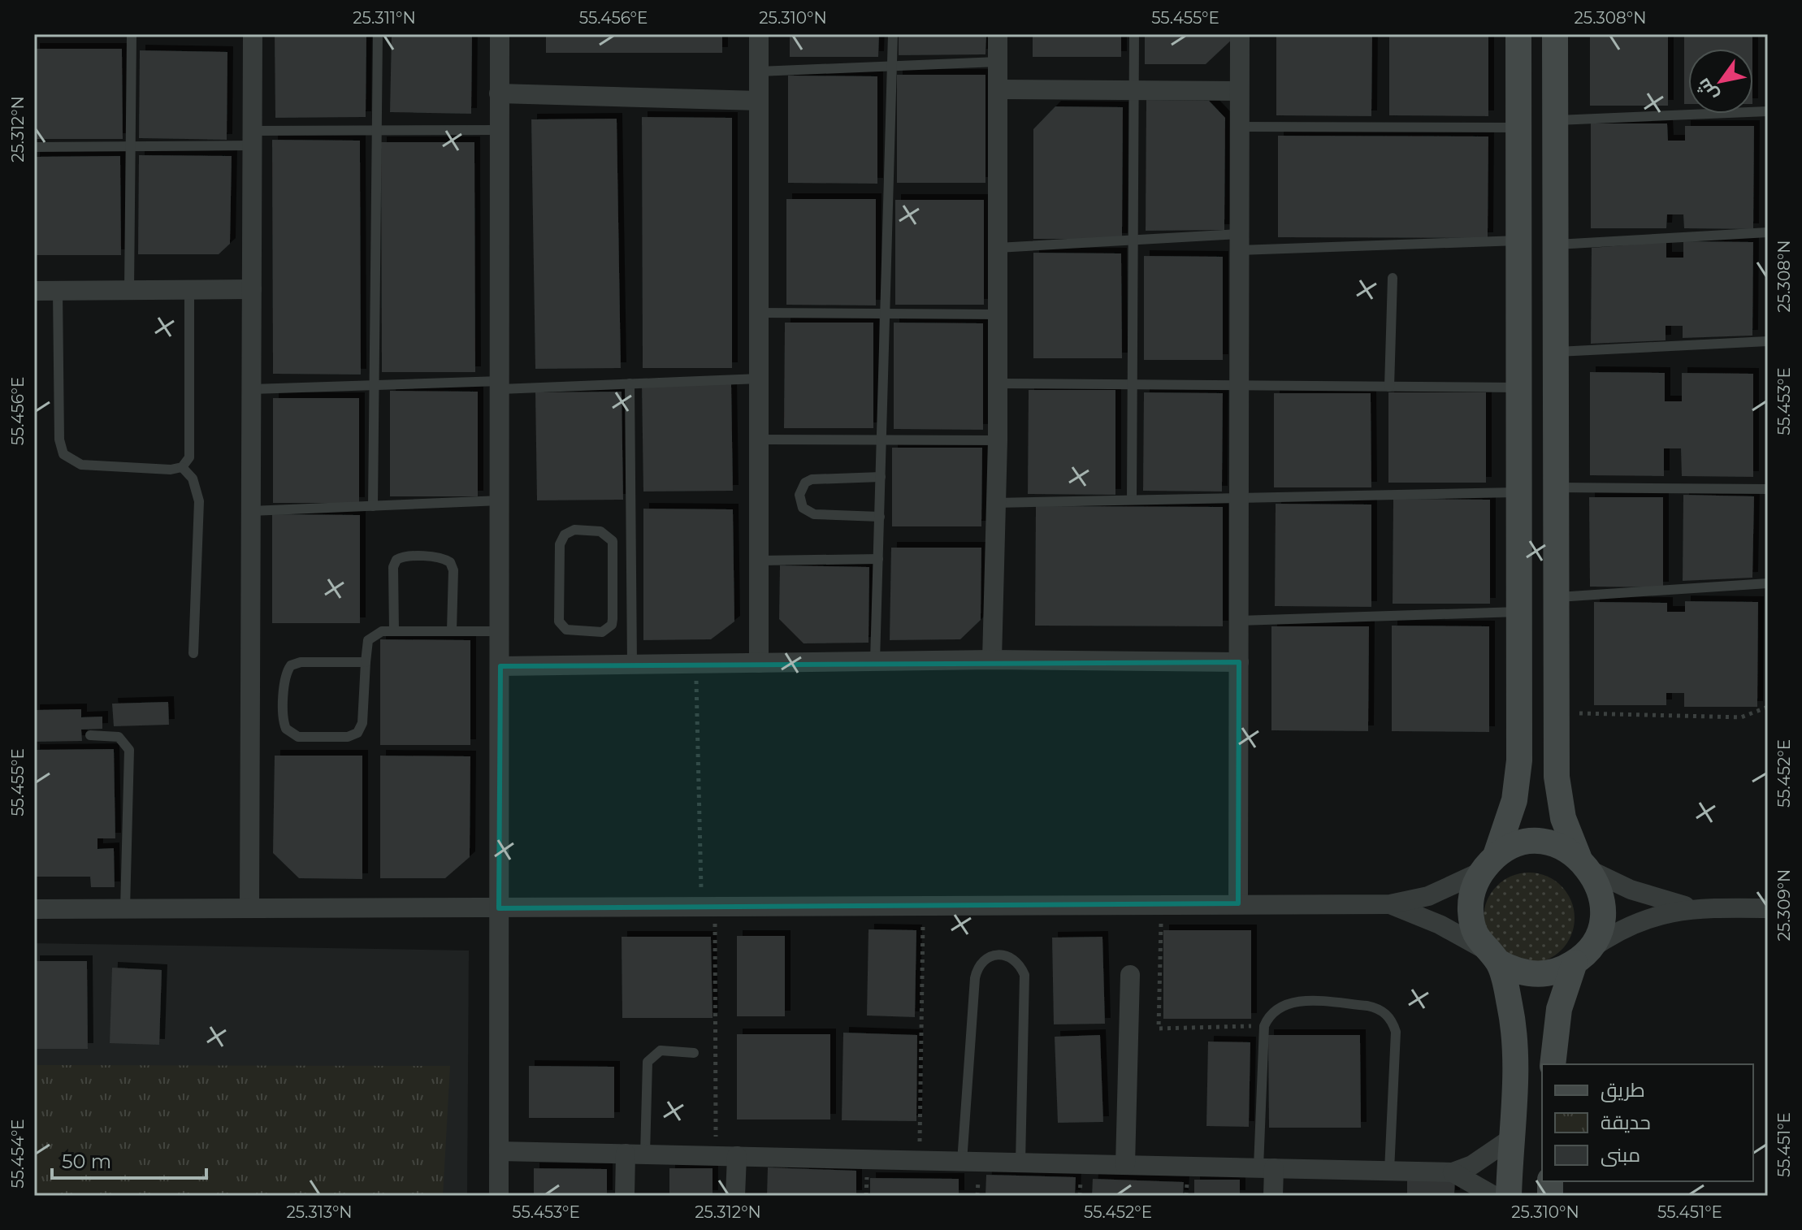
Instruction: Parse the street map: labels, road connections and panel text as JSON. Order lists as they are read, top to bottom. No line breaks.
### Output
{"legend":["طريق","حديقة","مبنى"],"scale_bar":"50 m","north":"bottom left","coordinates":["25.311°N","55.456°E","25.310°N","55.455°E","25.308°N","25.312°N","55.453°E","55.452°E","25.309°N","55.451°E","55.454°E","25.313°N"]}
